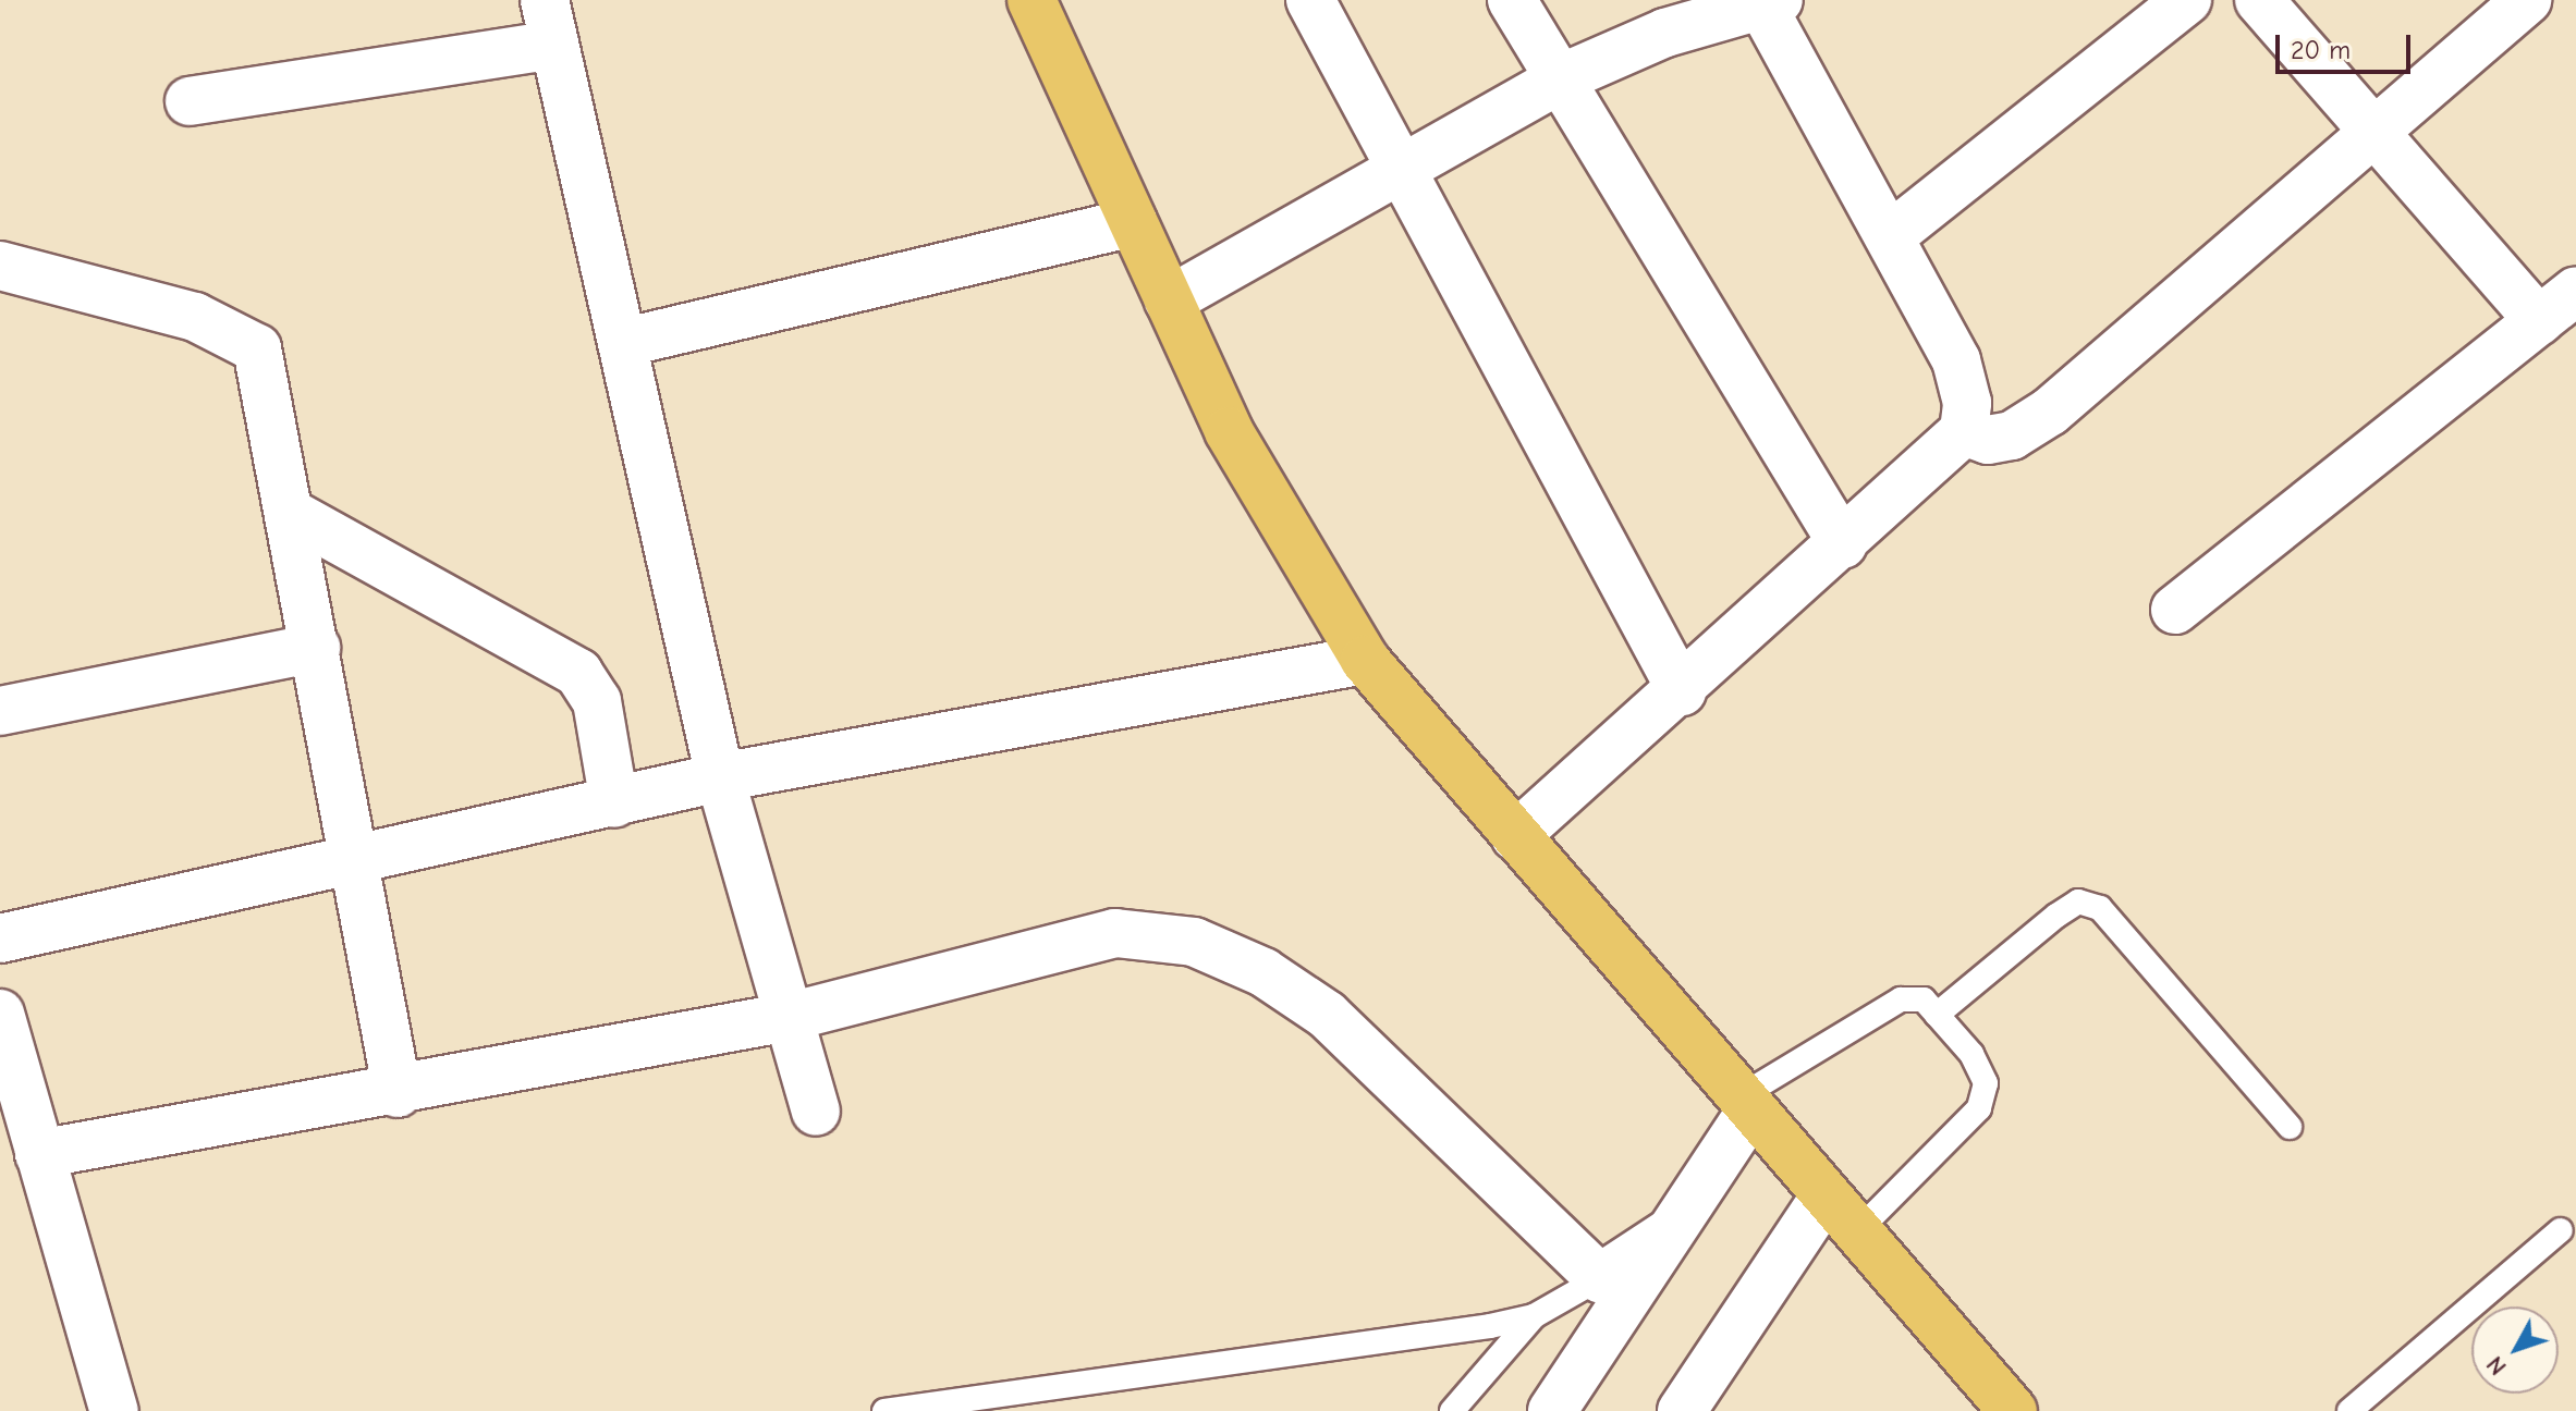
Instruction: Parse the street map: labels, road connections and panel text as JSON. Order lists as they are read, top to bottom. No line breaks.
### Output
{"scale_bar":"20 m","north":"bottom left"}
